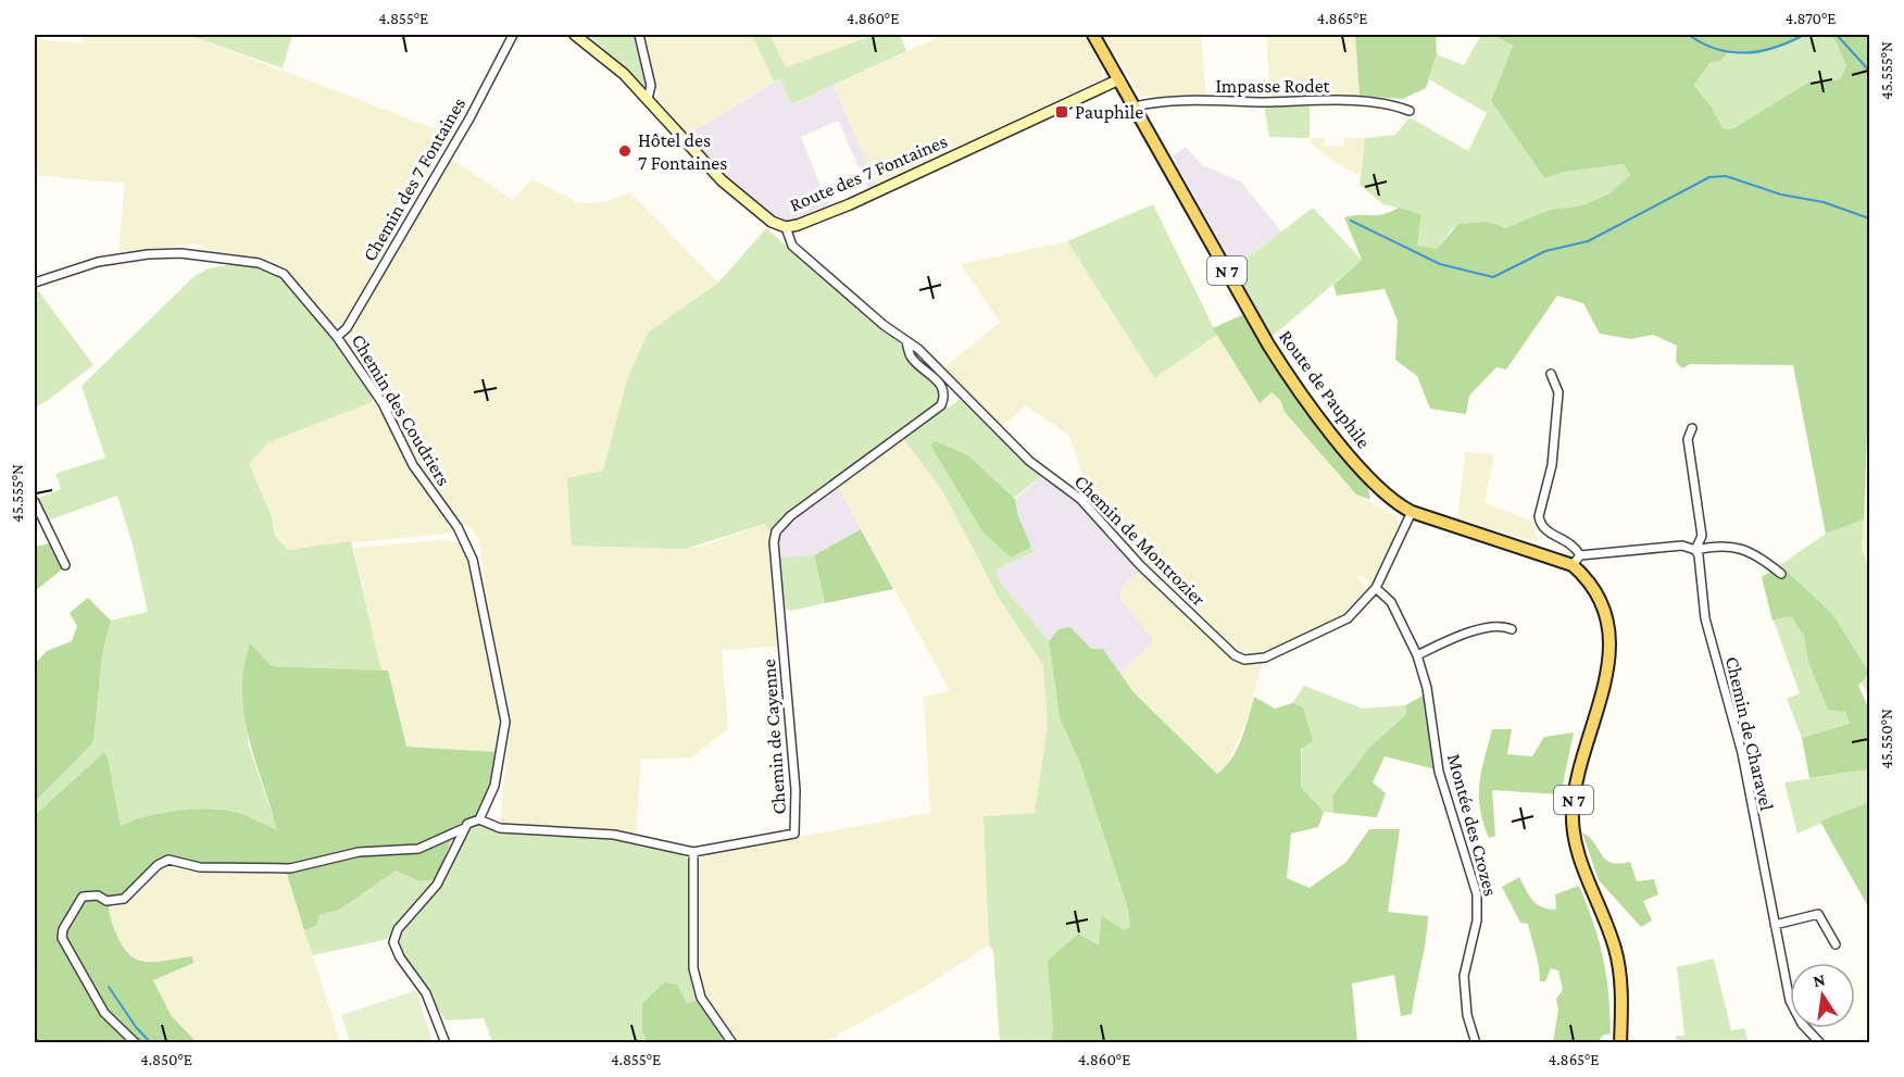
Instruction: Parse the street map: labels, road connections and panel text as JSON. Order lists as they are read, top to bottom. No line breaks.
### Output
{"streets":{"main road":["N 7","Route de Pauphile"],"street":["Impasse Rodet","Route des 7 Fontaines","Chemin des 7 Fontaines","Chemin des Coudriers","Chemin de Montrozier","Chemin de Charavel","Chemin de Cayenne","Montée des Crozes"]},"crossings":[["Impasse Rodet","Route de Pauphile"],["Route des 7 Fontaines","Route de Pauphile"],["Route des 7 Fontaines","Chemin de Montrozier"],["Chemin des 7 Fontaines","Chemin des Coudriers"],["N 7","Route de Pauphile"],["N 7","Chemin de Montrozier"],["Route de Pauphile","Chemin de Montrozier"],["Chemin des Coudriers","Chemin de Cayenne"],["Chemin de Montrozier","Chemin de Cayenne"],["Chemin de Montrozier","Montée des Crozes"]],"places":{"transit":["Pauphile"],"other":["Hôtel des 7 Fontaines"]},"north":"top","coordinates":["4.855°E","4.860°E","4.865°E","4.870°E","45.555°N","45.550°N","4.850°E"]}
